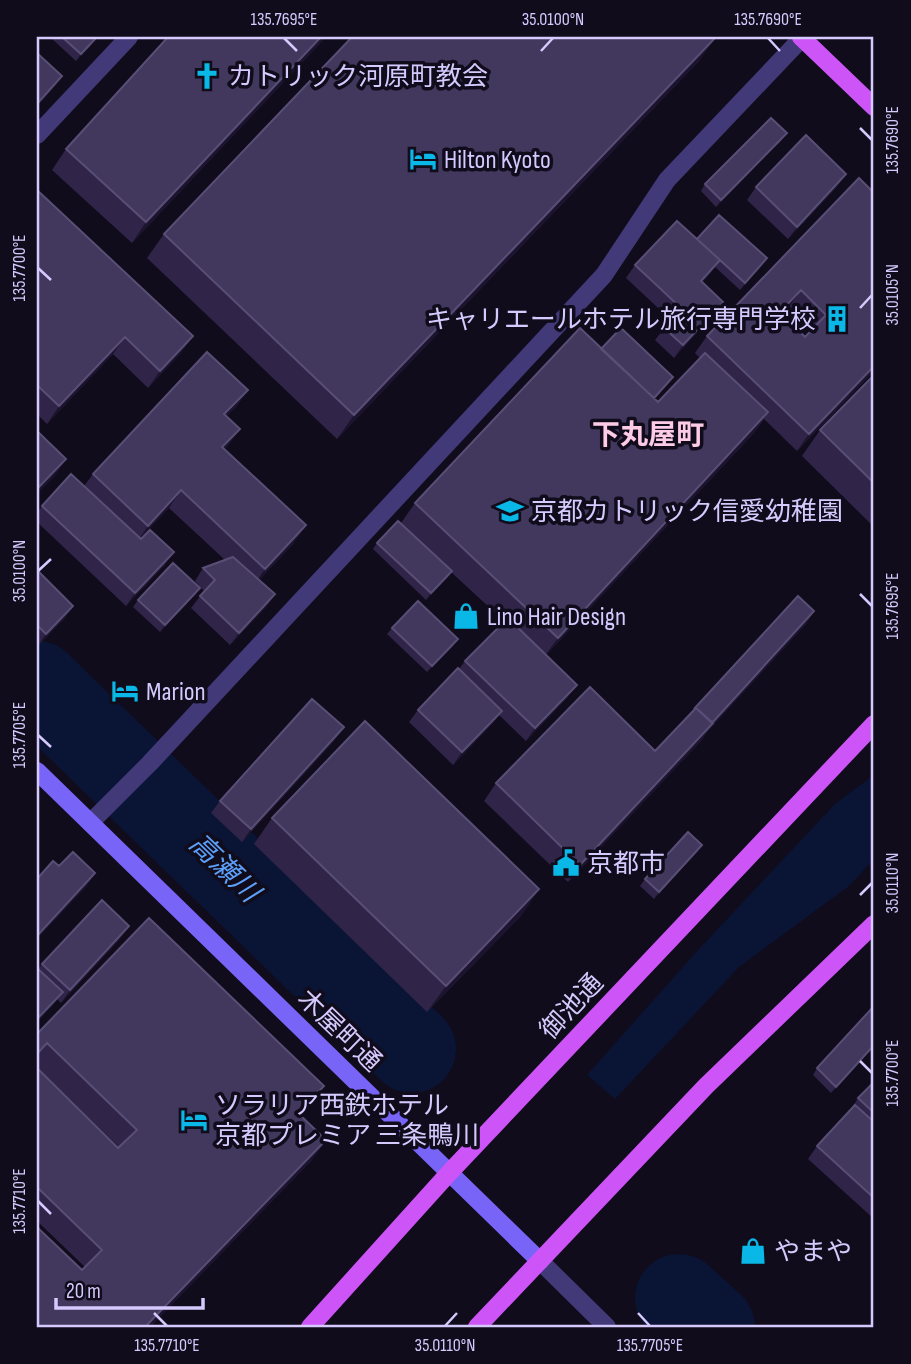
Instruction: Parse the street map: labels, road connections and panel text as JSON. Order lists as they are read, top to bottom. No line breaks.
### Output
{"streets":{"main road":["御池通"],"street":["木屋町通"]},"crossings":[["御池通","木屋町通"]],"districts":["下丸屋町"],"water":["高瀬川"],"places":{"church":["カトリック河原町教会"],"hotel":["Hilton Kyoto","Marion","ソラリア西鉄ホテル 京都プレミア 三条鴨川"],"building":["キャリエールホテル旅行専門学校"],"school or university":["京都カトリック信愛幼稚園"],"shop":["Lino Hair Design","やまや"],"public building":["京都市"]},"scale_bar":"20 m","coordinates":["135.7695°E","35.0100°N","135.7690°E","135.7700°E","35.0105°N","135.7705°E","35.0110°N","135.7710°E"]}
